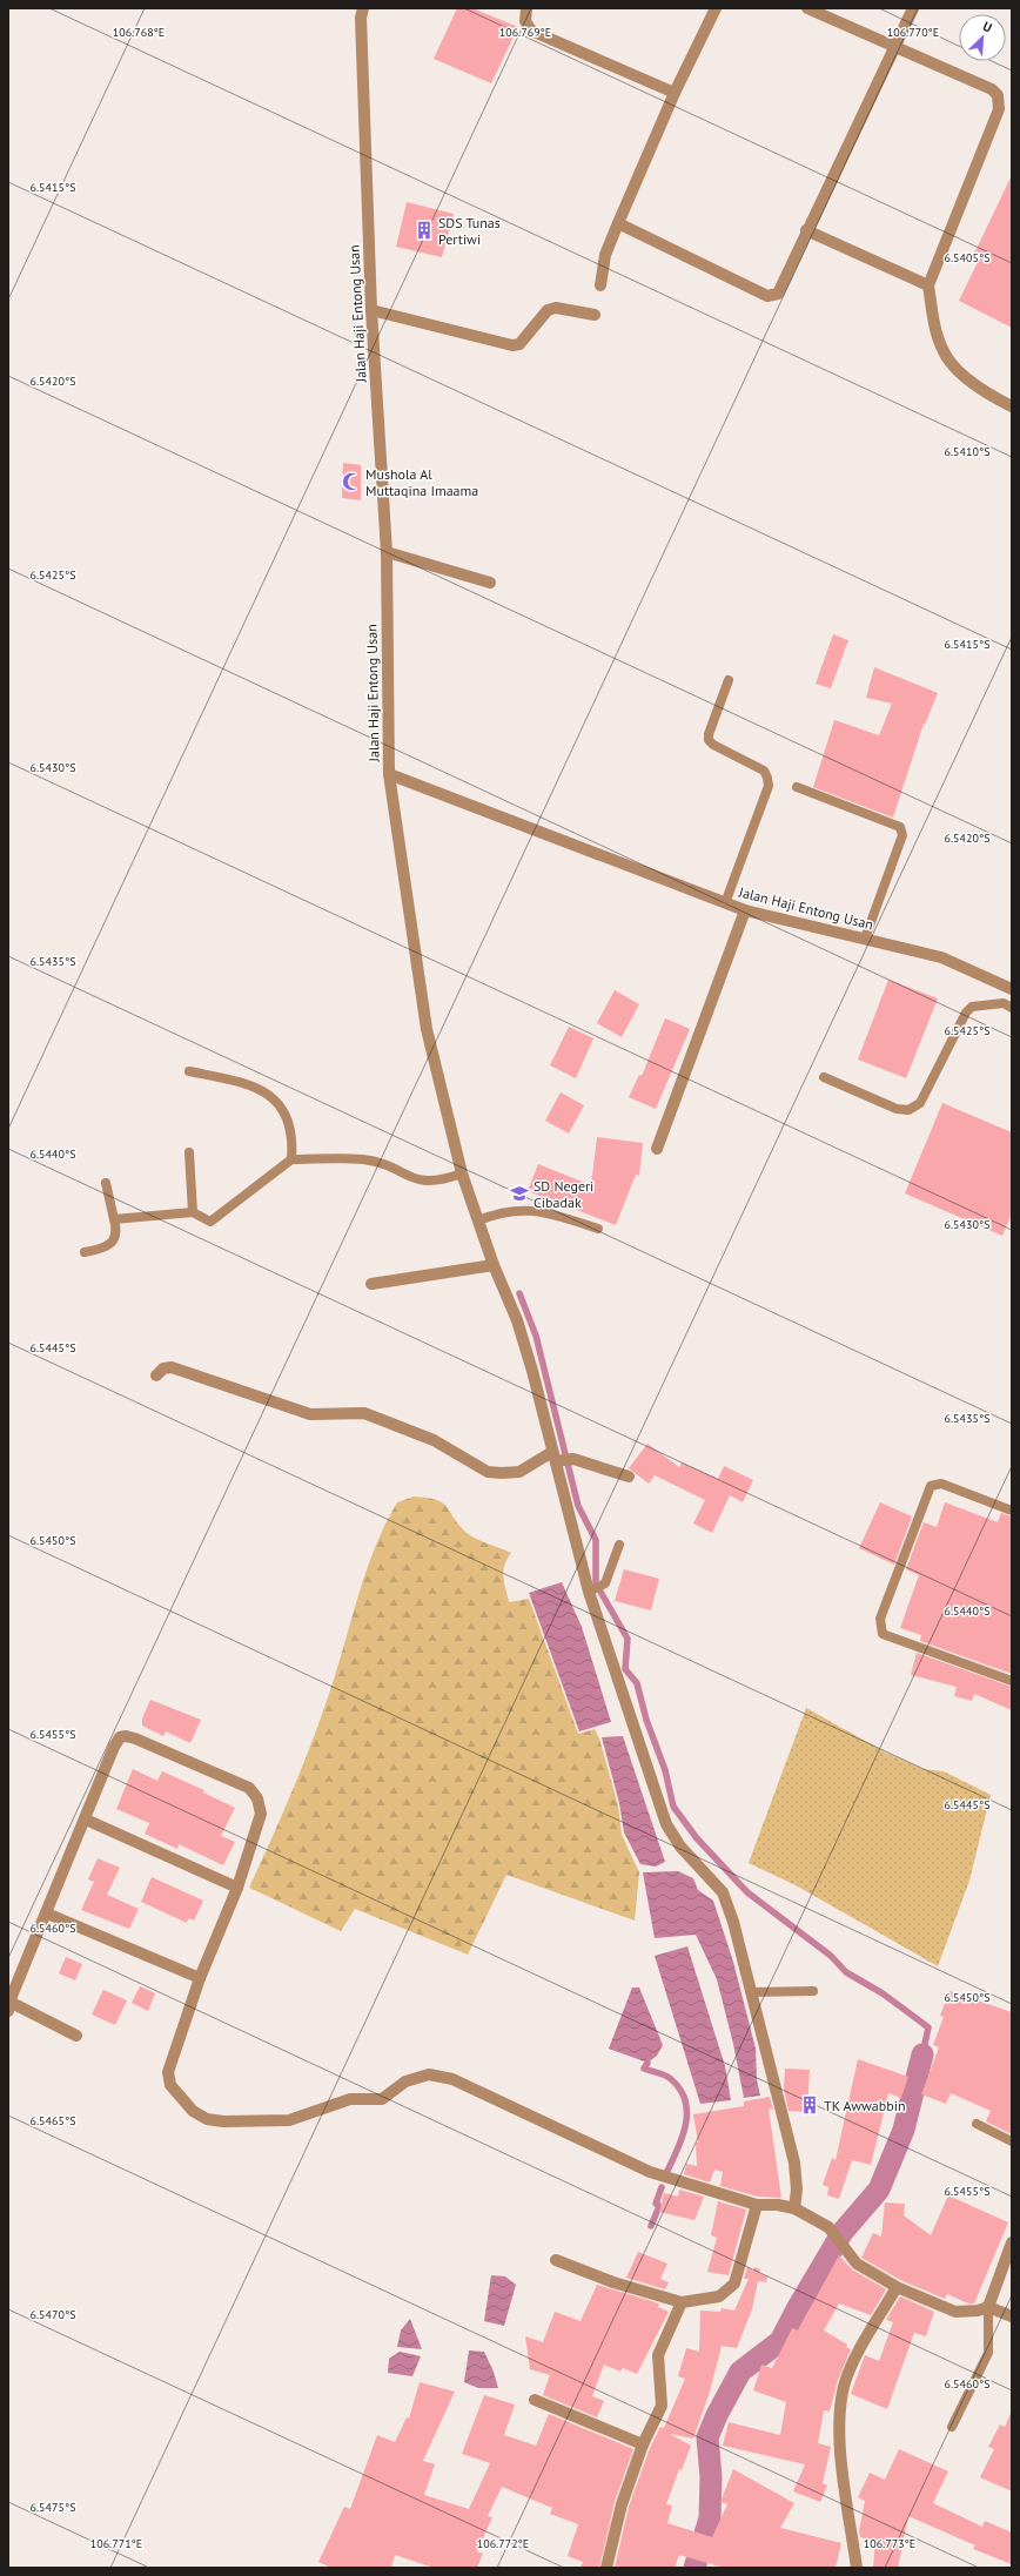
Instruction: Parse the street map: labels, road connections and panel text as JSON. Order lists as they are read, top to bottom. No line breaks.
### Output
{"streets":{"street":["Jalan Haji Entong Usan"]},"places":{"building":["SDS Tunas Pertiwi","TK Awwabbin"],"mosque":["Mushola Al Muttaqina Imaama"],"school or university":["SD Negeri Cibadak"]},"north":"top right","coordinates":["106.768°E","106.769°E","106.770°E","6.5415°S","6.5405°S","6.5420°S","6.5410°S","6.5425°S","6.5430°S","6.5435°S","6.5440°S","6.5445°S","6.5450°S","6.5455°S","6.5460°S","6.5465°S","6.5470°S","6.5475°S","106.771°E","106.772°E","106.773°E"]}
